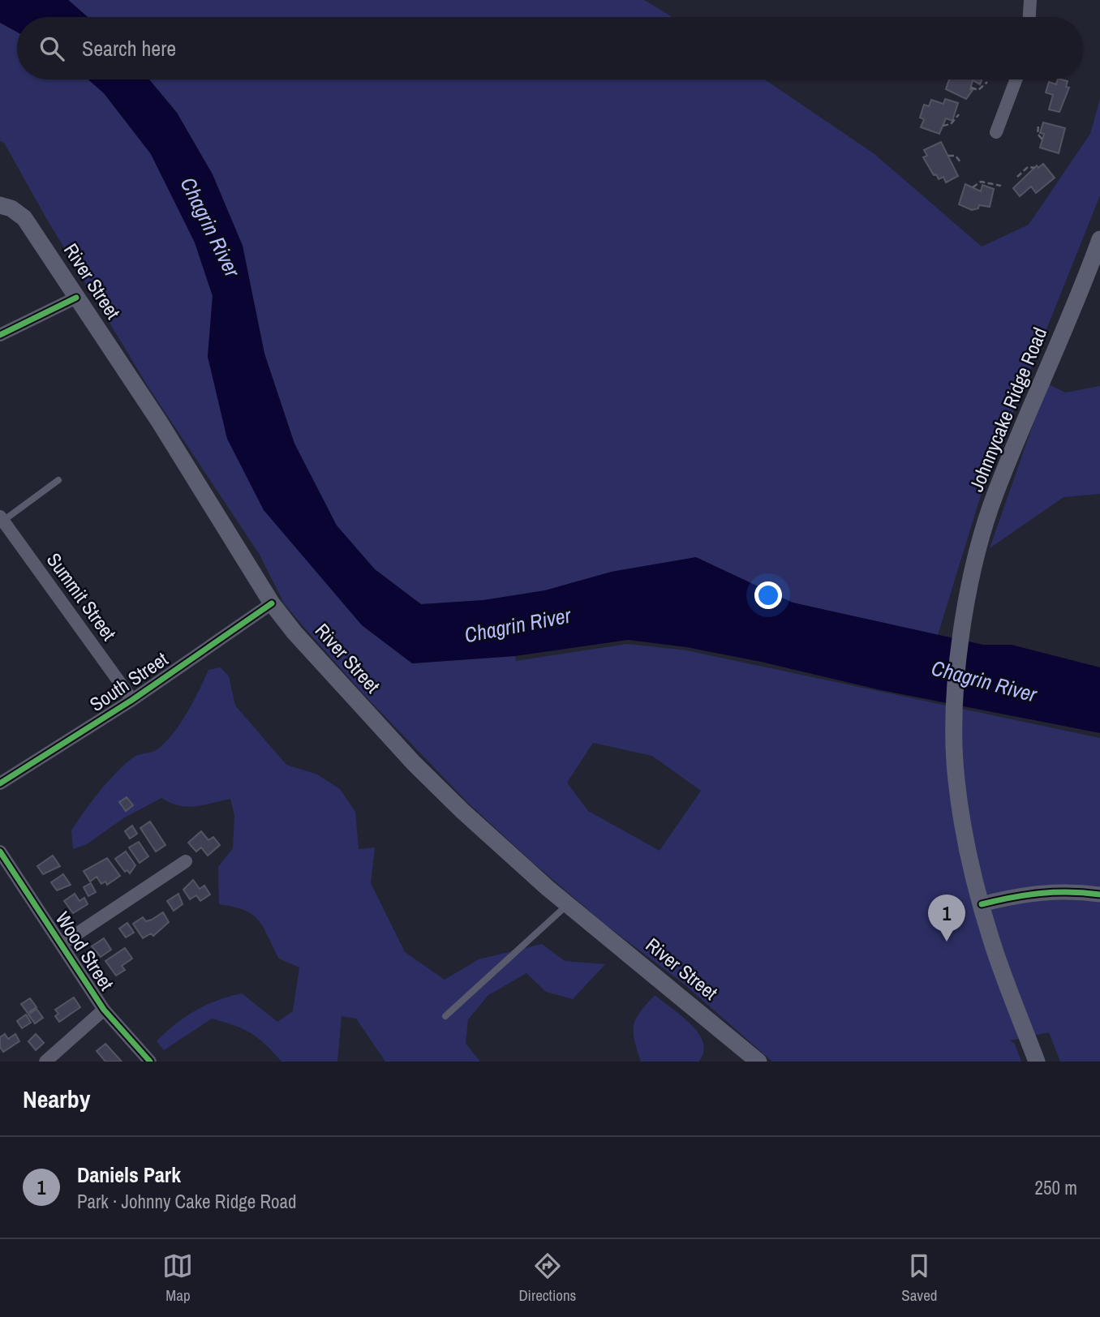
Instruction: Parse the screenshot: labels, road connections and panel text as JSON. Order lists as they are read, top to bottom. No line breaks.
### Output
{"streets":{"main road":["River Street","Johnnycake Ridge Road"],"street":["Summit Street","South Street","Wood Street"]},"crossings":[["River Street","South Street"],["Summit Street","South Street"]],"water":["Chagrin River"],"page":{"search":"Search here","pins":"1","heading":"Nearby","list":[{"mark":"1","name":"Daniels Park","note":"Park · Johnny Cake Ridge Road","value":"250 m"}],"nav":["Map","Directions","Saved"]}}
